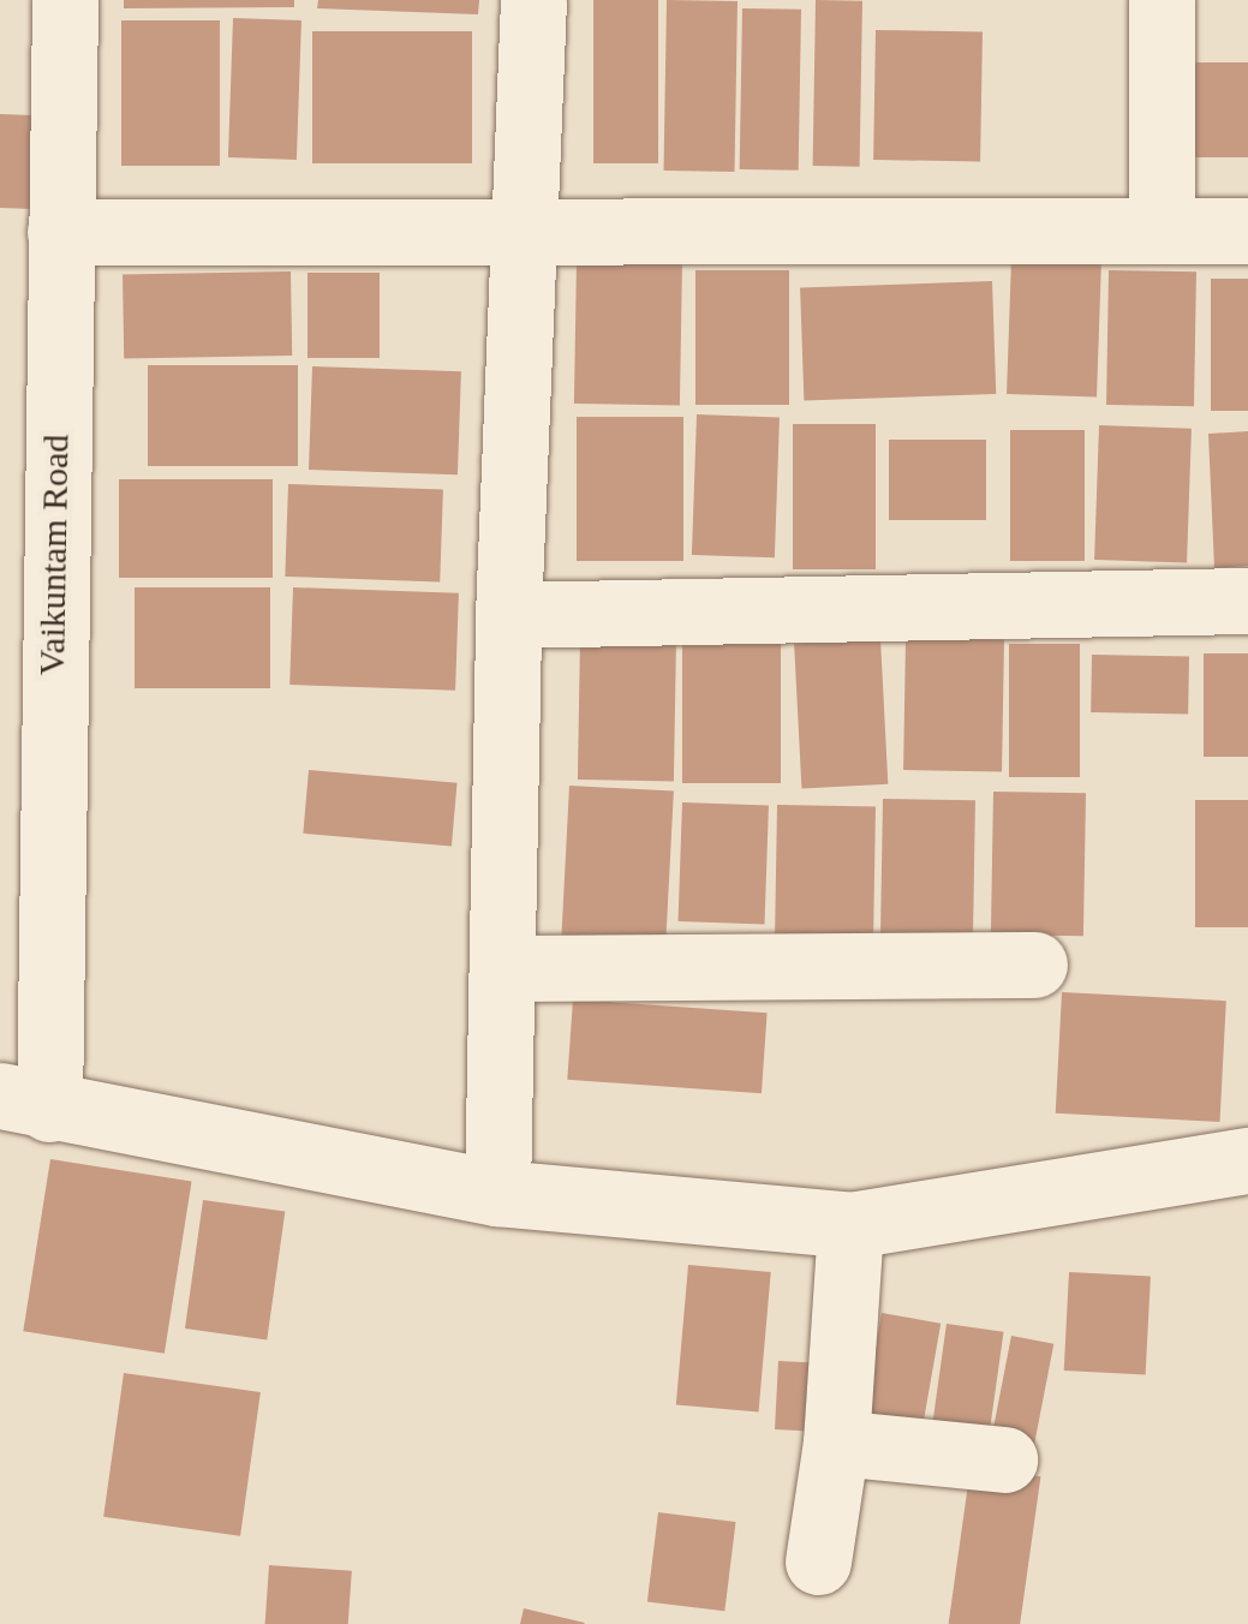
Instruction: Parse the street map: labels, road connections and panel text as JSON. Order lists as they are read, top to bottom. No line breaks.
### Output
{"streets":{"street":["Vaikuntam Road"]}}
